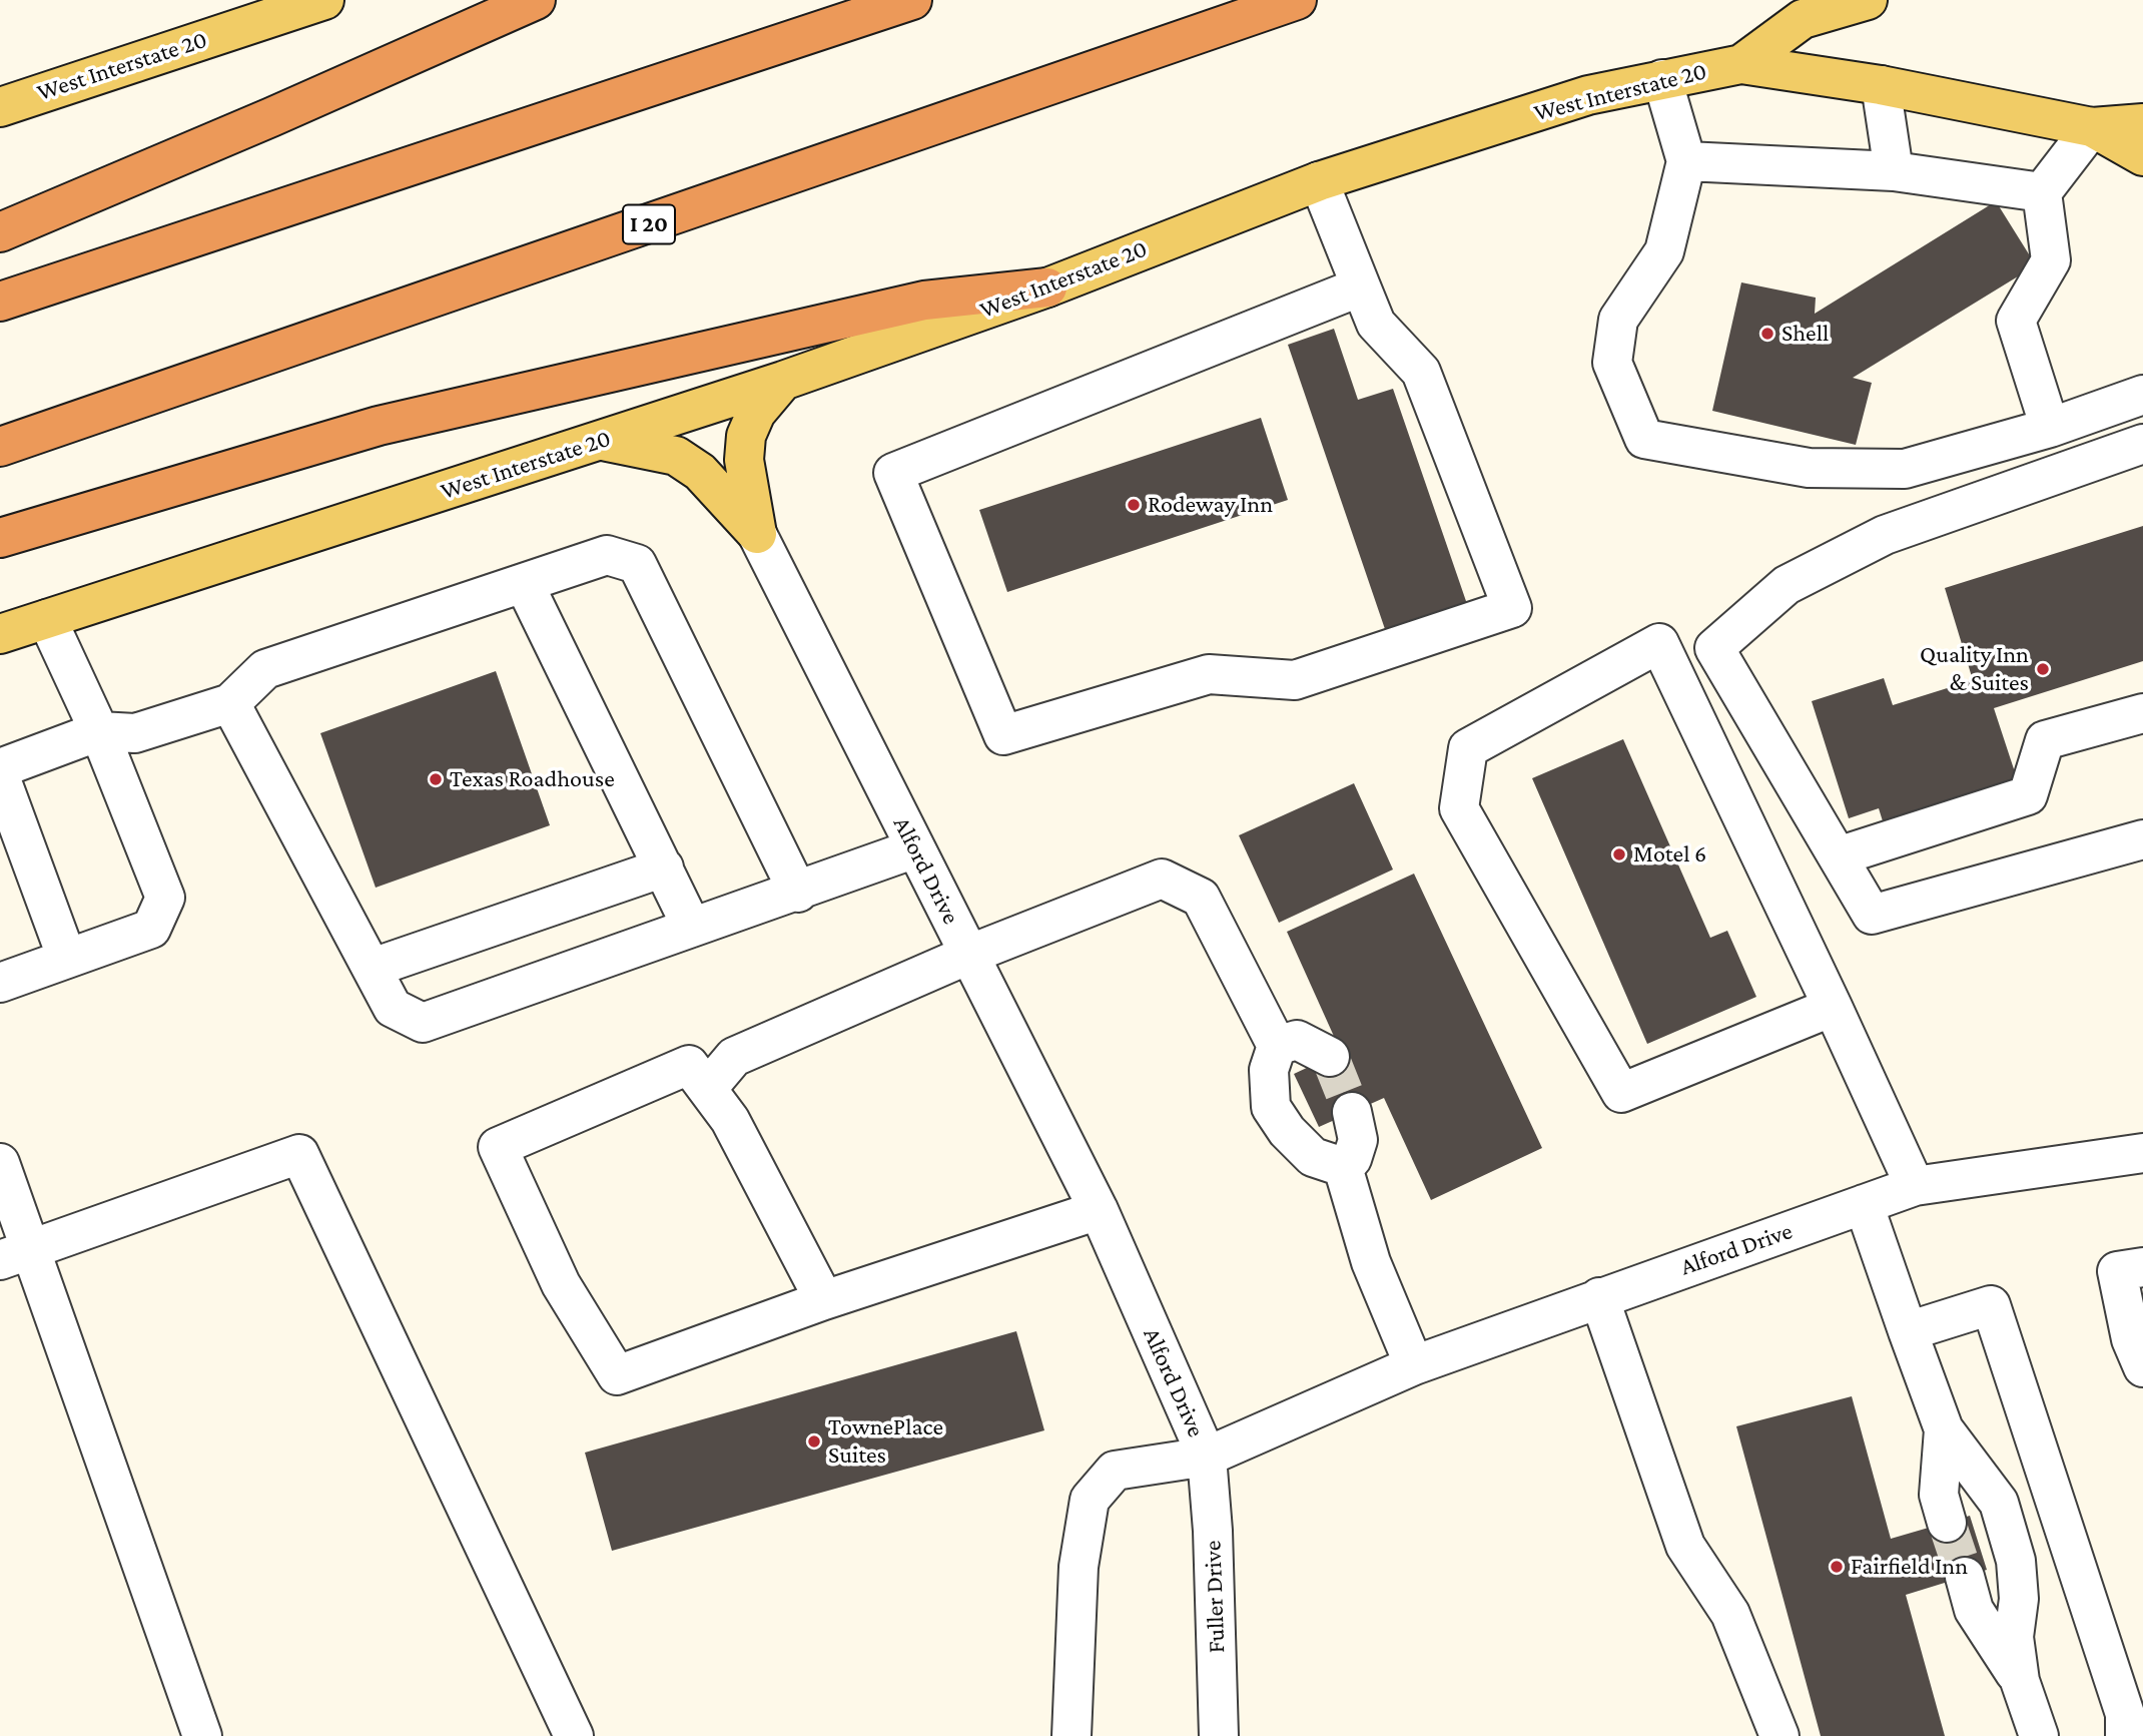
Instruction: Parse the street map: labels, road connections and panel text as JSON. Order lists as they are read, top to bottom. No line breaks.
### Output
{"streets":{"highway":["I 20"],"main road":["West Interstate 20"],"street":["Alford Drive","Fuller Drive"]},"crossings":[["Alford Drive","Fuller Drive"]],"places":["Shell","Rodeway Inn","Quality Inn & Suites","Texas Roadhouse","Motel 6","TownePlace Suites","Fairfield Inn"]}
